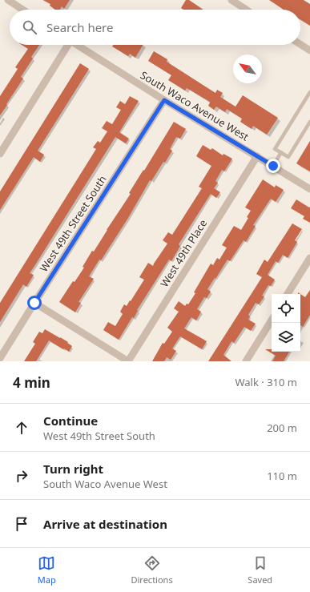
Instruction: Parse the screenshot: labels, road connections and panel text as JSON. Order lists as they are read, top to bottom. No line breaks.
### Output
{"streets":{"street":["South Waco Avenue West","West 49th Street South","West 49th Place"]},"crossings":[["South Waco Avenue West","West 49th Street South"],["South Waco Avenue West","West 49th Place"]],"north":"top left","page":{"search":"Search here","heading":["4 min","Walk · 310 m"],"list":[["Continue","West 49th Street South","200 m"],["Turn right","South Waco Avenue West","110 m"],"Arrive at destination"],"nav":["Map","Directions","Saved"]}}
